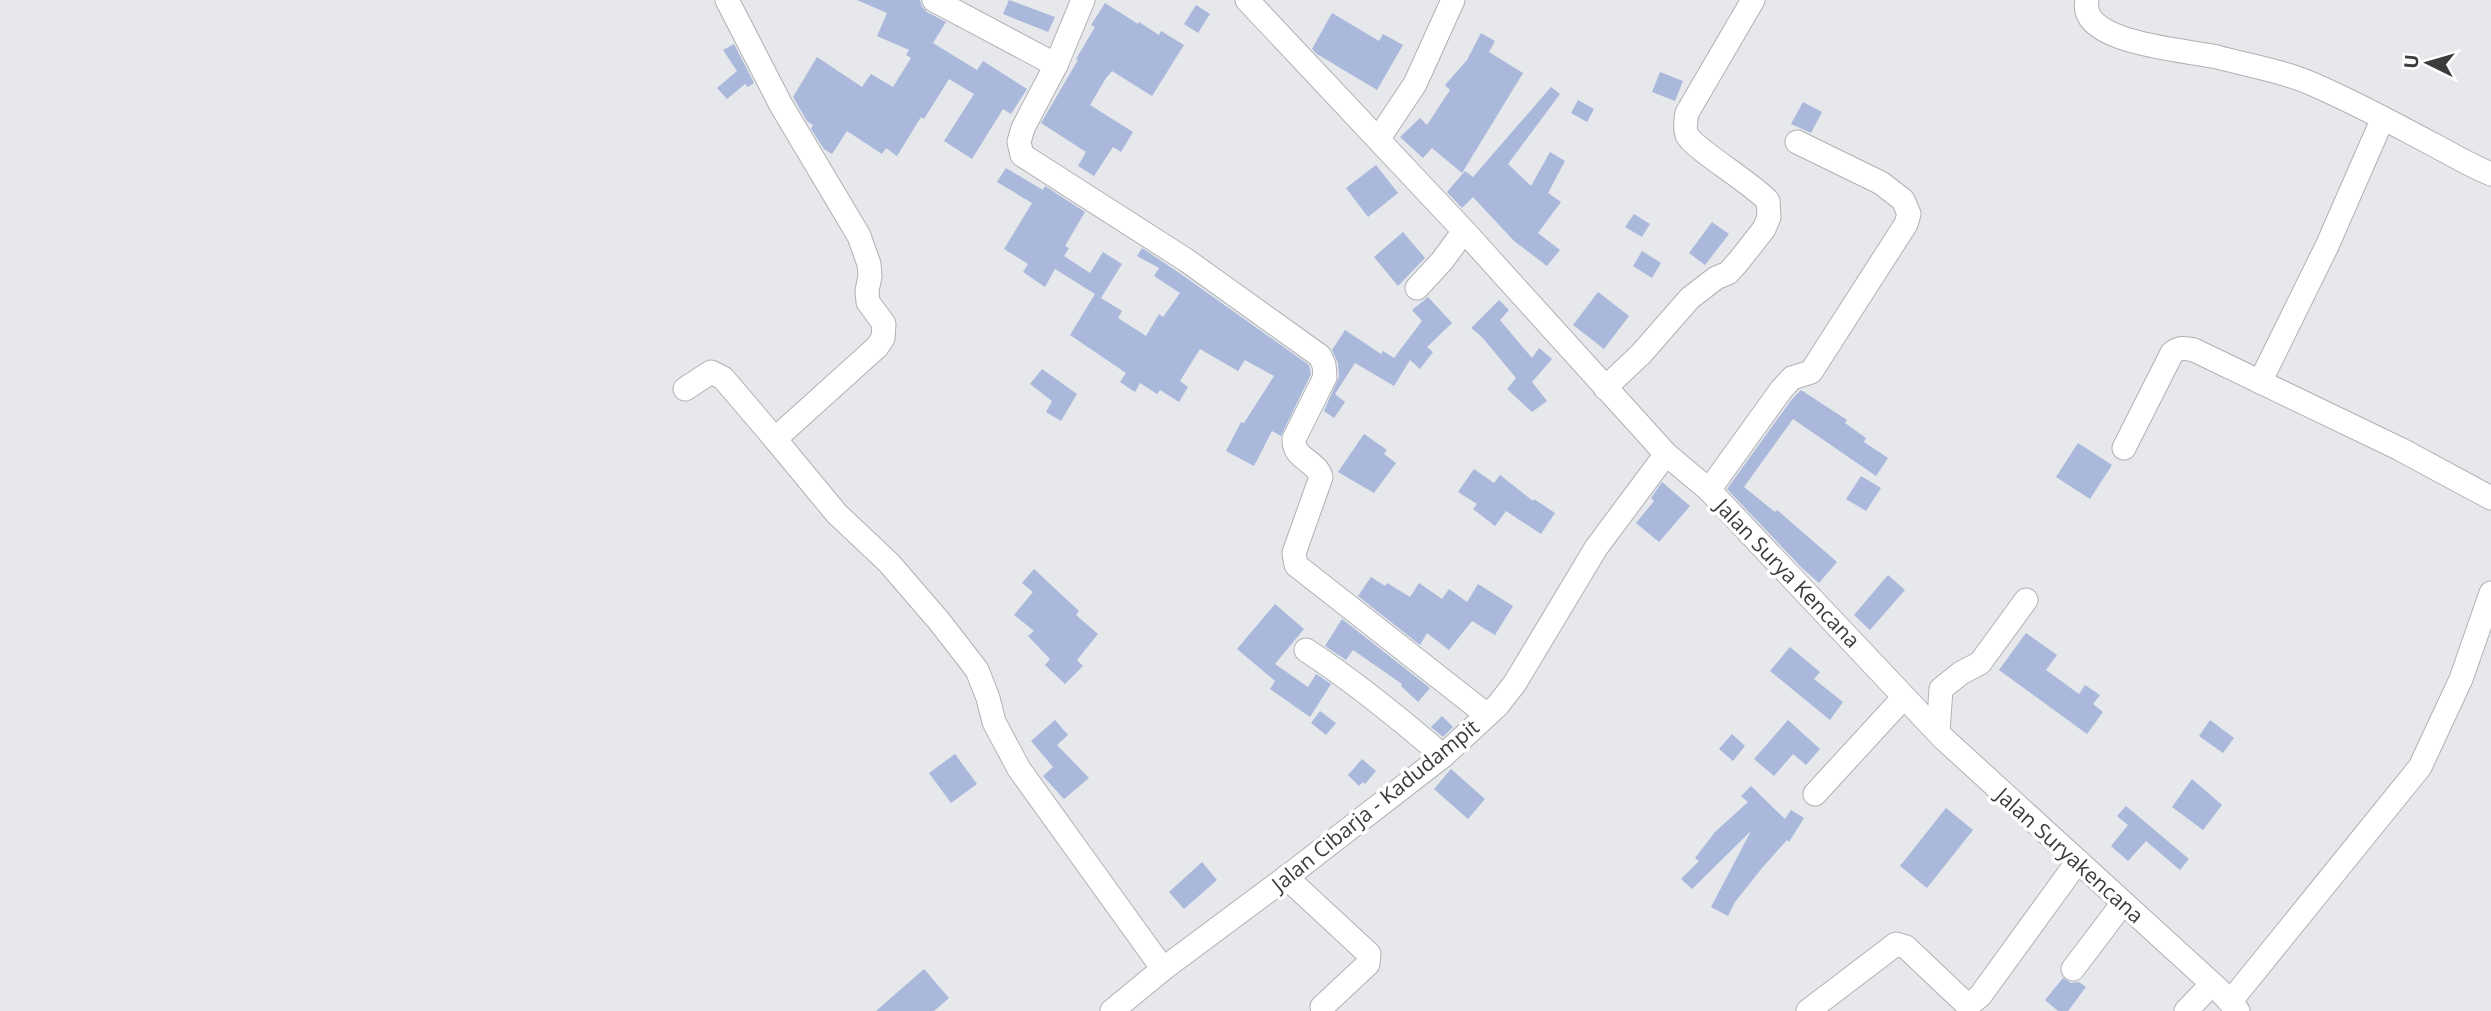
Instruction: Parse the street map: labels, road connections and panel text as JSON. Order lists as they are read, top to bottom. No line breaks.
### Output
{"streets":{"street":["Jalan Surya Kencana","Jalan Cibarja - Kadudampit","Jalan Suryakencana"]},"crossings":[["Jalan Surya Kencana","Jalan Cibarja - Kadudampit"],["Jalan Surya Kencana","Jalan Suryakencana"]],"north":"left"}
